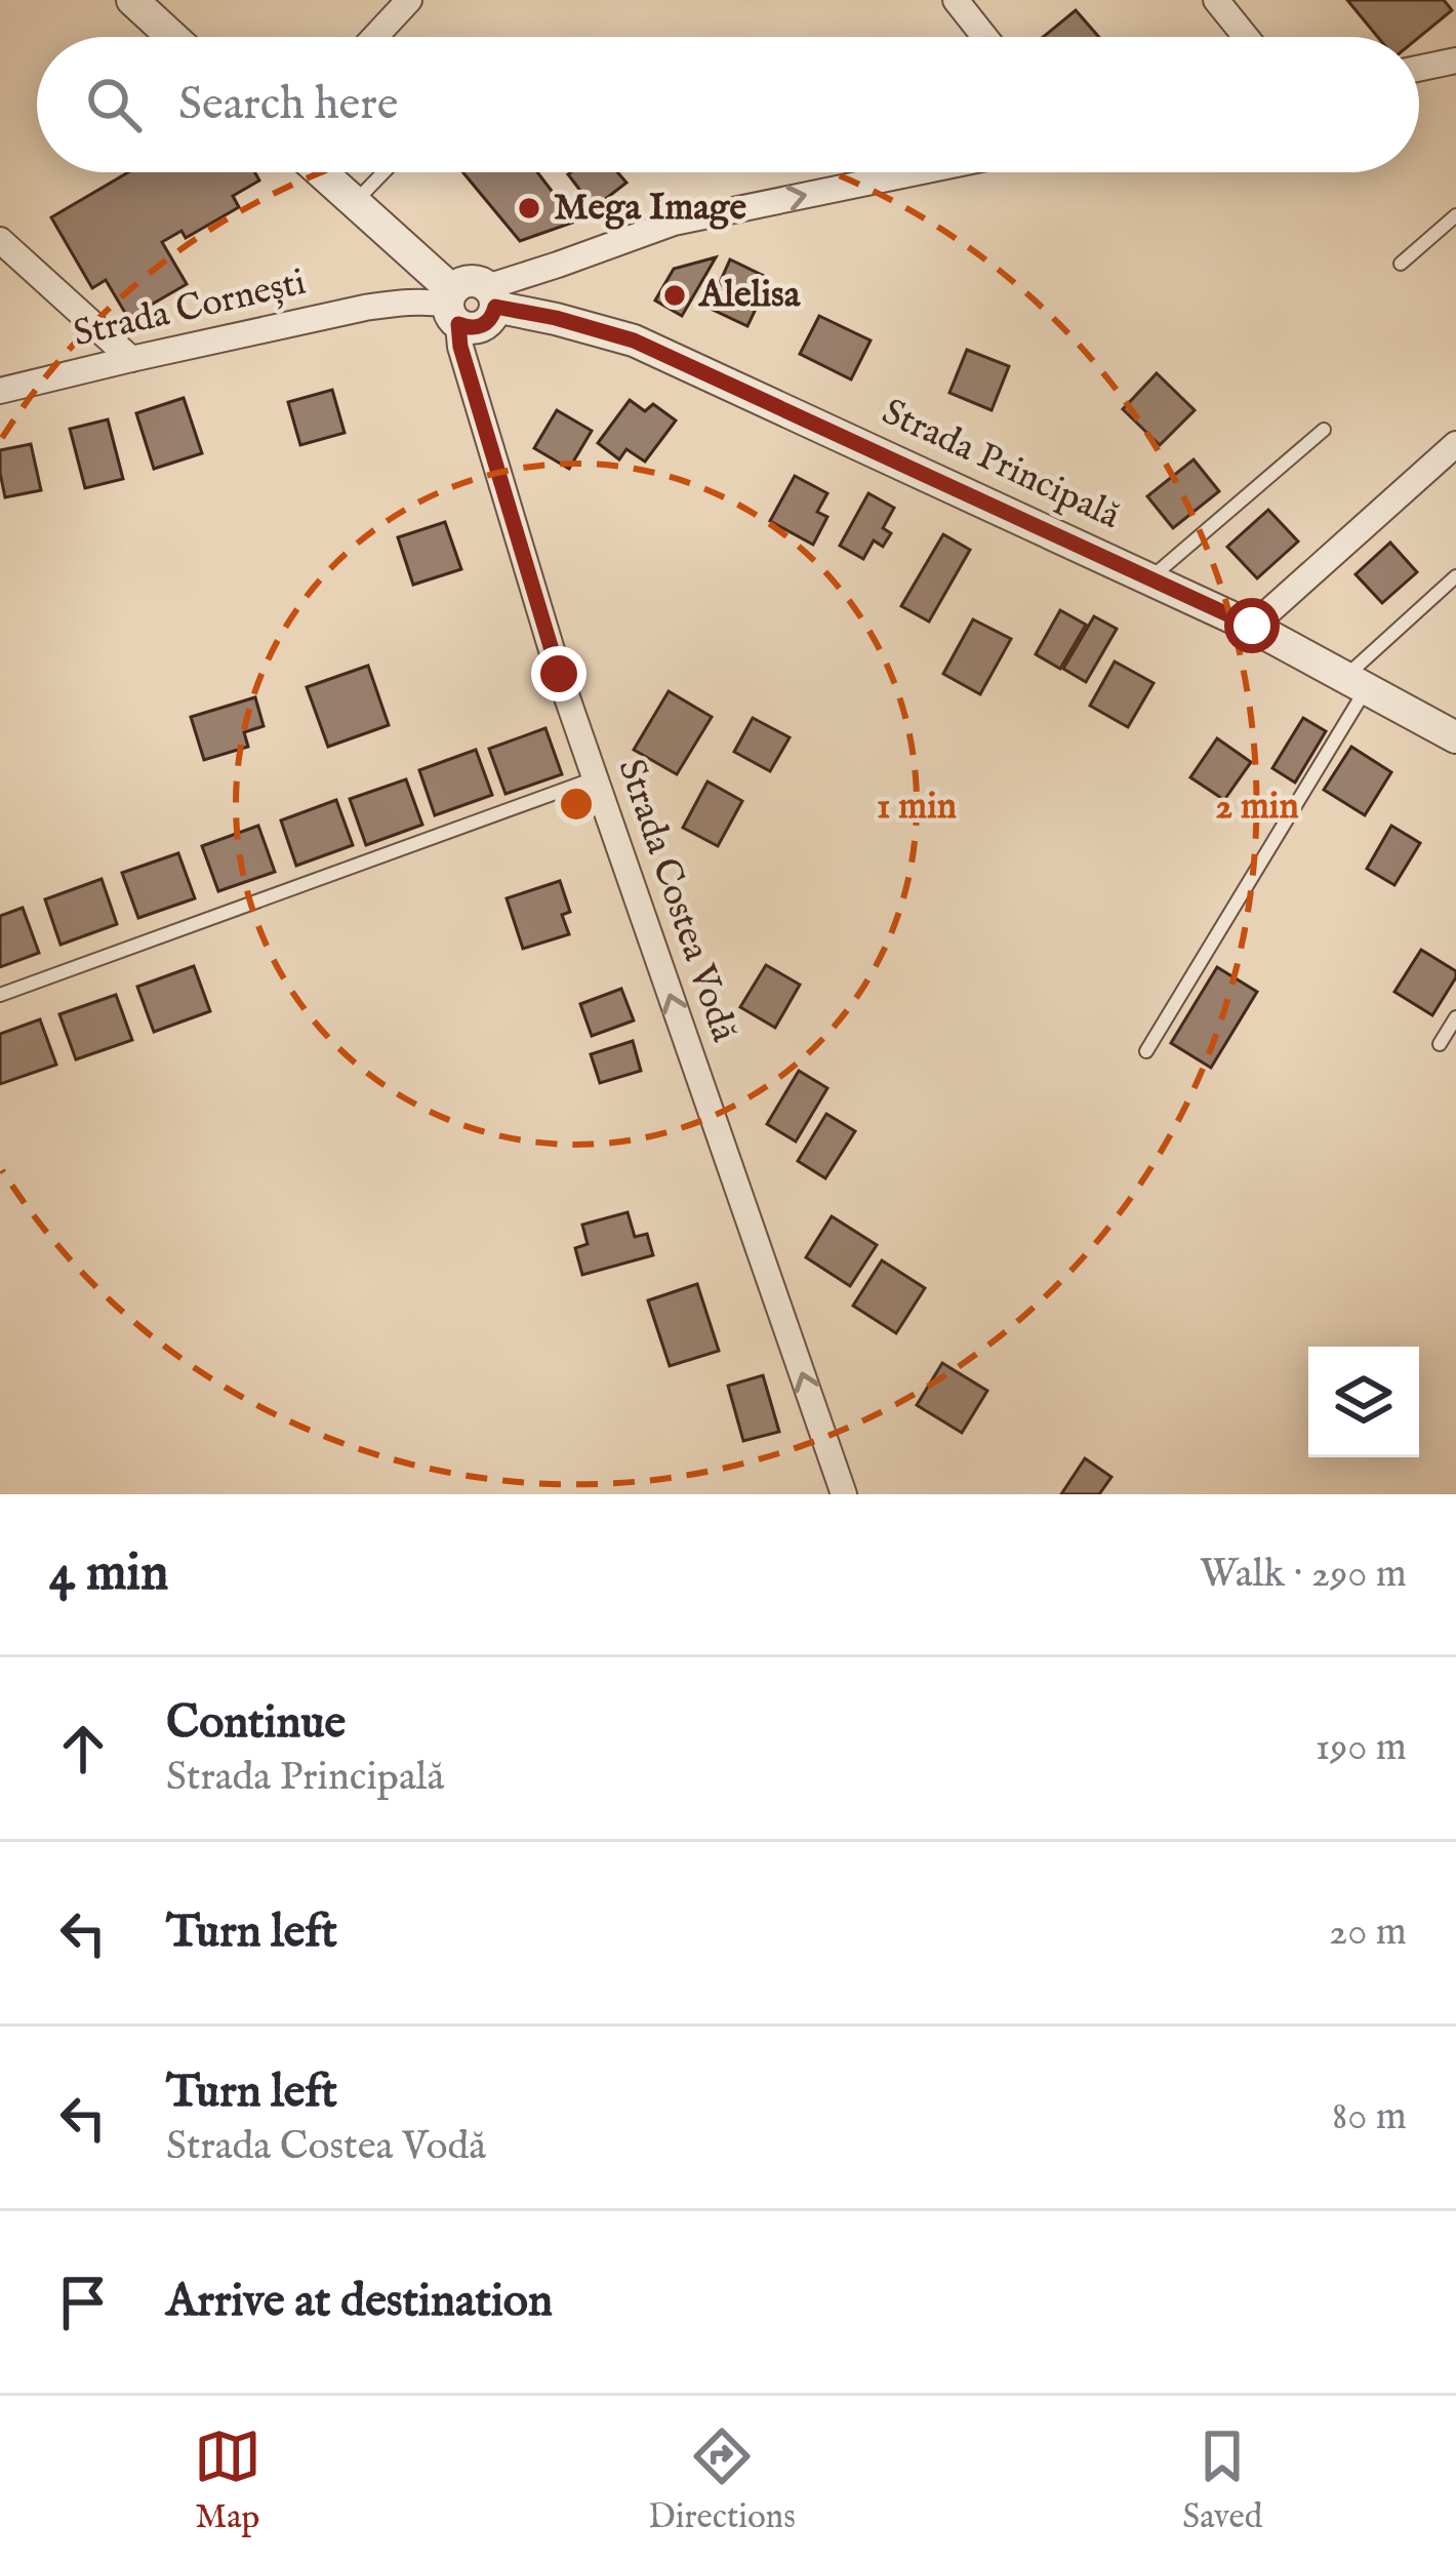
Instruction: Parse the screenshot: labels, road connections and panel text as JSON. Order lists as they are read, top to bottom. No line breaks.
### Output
{"streets":{"street":["Strada Cornești","Strada Principală","Strada Costea Vodă"]},"crossings":[["Strada Cornești","Strada Principală"],["Strada Cornești","Strada Costea Vodă"],["Strada Principală","Strada Costea Vodă"]],"one_way":["Strada Costea Vodă"],"places":["Mega Image","Alelisa"],"page":{"search":"Search here","heading":["4 min","Walk · 290 m"],"list":[["Continue","Strada Principală","190 m"],["Turn left","20 m"],["Turn left","Strada Costea Vodă","80 m"],"Arrive at destination"],"nav":["Map","Directions","Saved"]},"rings":["1 min","2 min"]}
